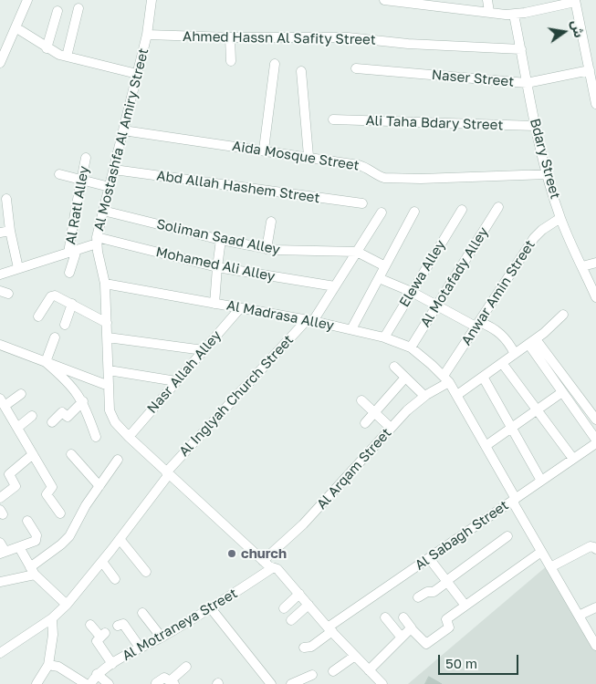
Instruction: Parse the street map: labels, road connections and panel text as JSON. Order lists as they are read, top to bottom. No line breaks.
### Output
{"streets":{"street":["Ahmed Hassn Al Safity Street","Naser Street","Ali Taha Bdary Street","Al Mostashfa Al Amiry Street","Aida Mosque Street","Bdary Street","Abd Allah Hashem Street","Al Ratl Alley","Soliman Saad Alley","Mohamed Ali Alley","Elewa Alley","Al Motafady Alley","Anwar Amin Street","Al Madrasa Alley","Nasr Allah Alley","Al Inglyah Church Street","Al Arqam Street","Al Sabagh Street","Al Motraneya Street"]},"crossings":[["Ahmed Hassn Al Safity Street","Al Mostashfa Al Amiry Street"],["Ahmed Hassn Al Safity Street","Bdary Street"],["Naser Street","Bdary Street"],["Ali Taha Bdary Street","Bdary Street"],["Al Mostashfa Al Amiry Street","Aida Mosque Street"],["Al Mostashfa Al Amiry Street","Abd Allah Hashem Street"],["Al Mostashfa Al Amiry Street","Soliman Saad Alley"],["Al Mostashfa Al Amiry Street","Mohamed Ali Alley"],["Al Mostashfa Al Amiry Street","Al Madrasa Alley"],["Al Mostashfa Al Amiry Street","Nasr Allah Alley"],["Al Mostashfa Al Amiry Street","Al Inglyah Church Street"],["Al Mostashfa Al Amiry Street","Al Arqam Street"],["Al Mostashfa Al Amiry Street","Al Sabagh Street"],["Al Mostashfa Al Amiry Street","Al Motraneya Street"],["Aida Mosque Street","Bdary Street"],["Bdary Street","Anwar Amin Street"],["Soliman Saad Alley","Al Inglyah Church Street"],["Mohamed Ali Alley","Al Inglyah Church Street"],["Elewa Alley","Al Madrasa Alley"],["Al Motafady Alley","Al Madrasa Alley"],["Anwar Amin Street","Al Madrasa Alley"],["Anwar Amin Street","Al Arqam Street"],["Al Madrasa Alley","Nasr Allah Alley"],["Al Madrasa Alley","Al Inglyah Church Street"],["Al Madrasa Alley","Al Arqam Street"],["Al Madrasa Alley","Al Sabagh Street"]],"places":["church"],"scale_bar":"50 m","north":"right"}
